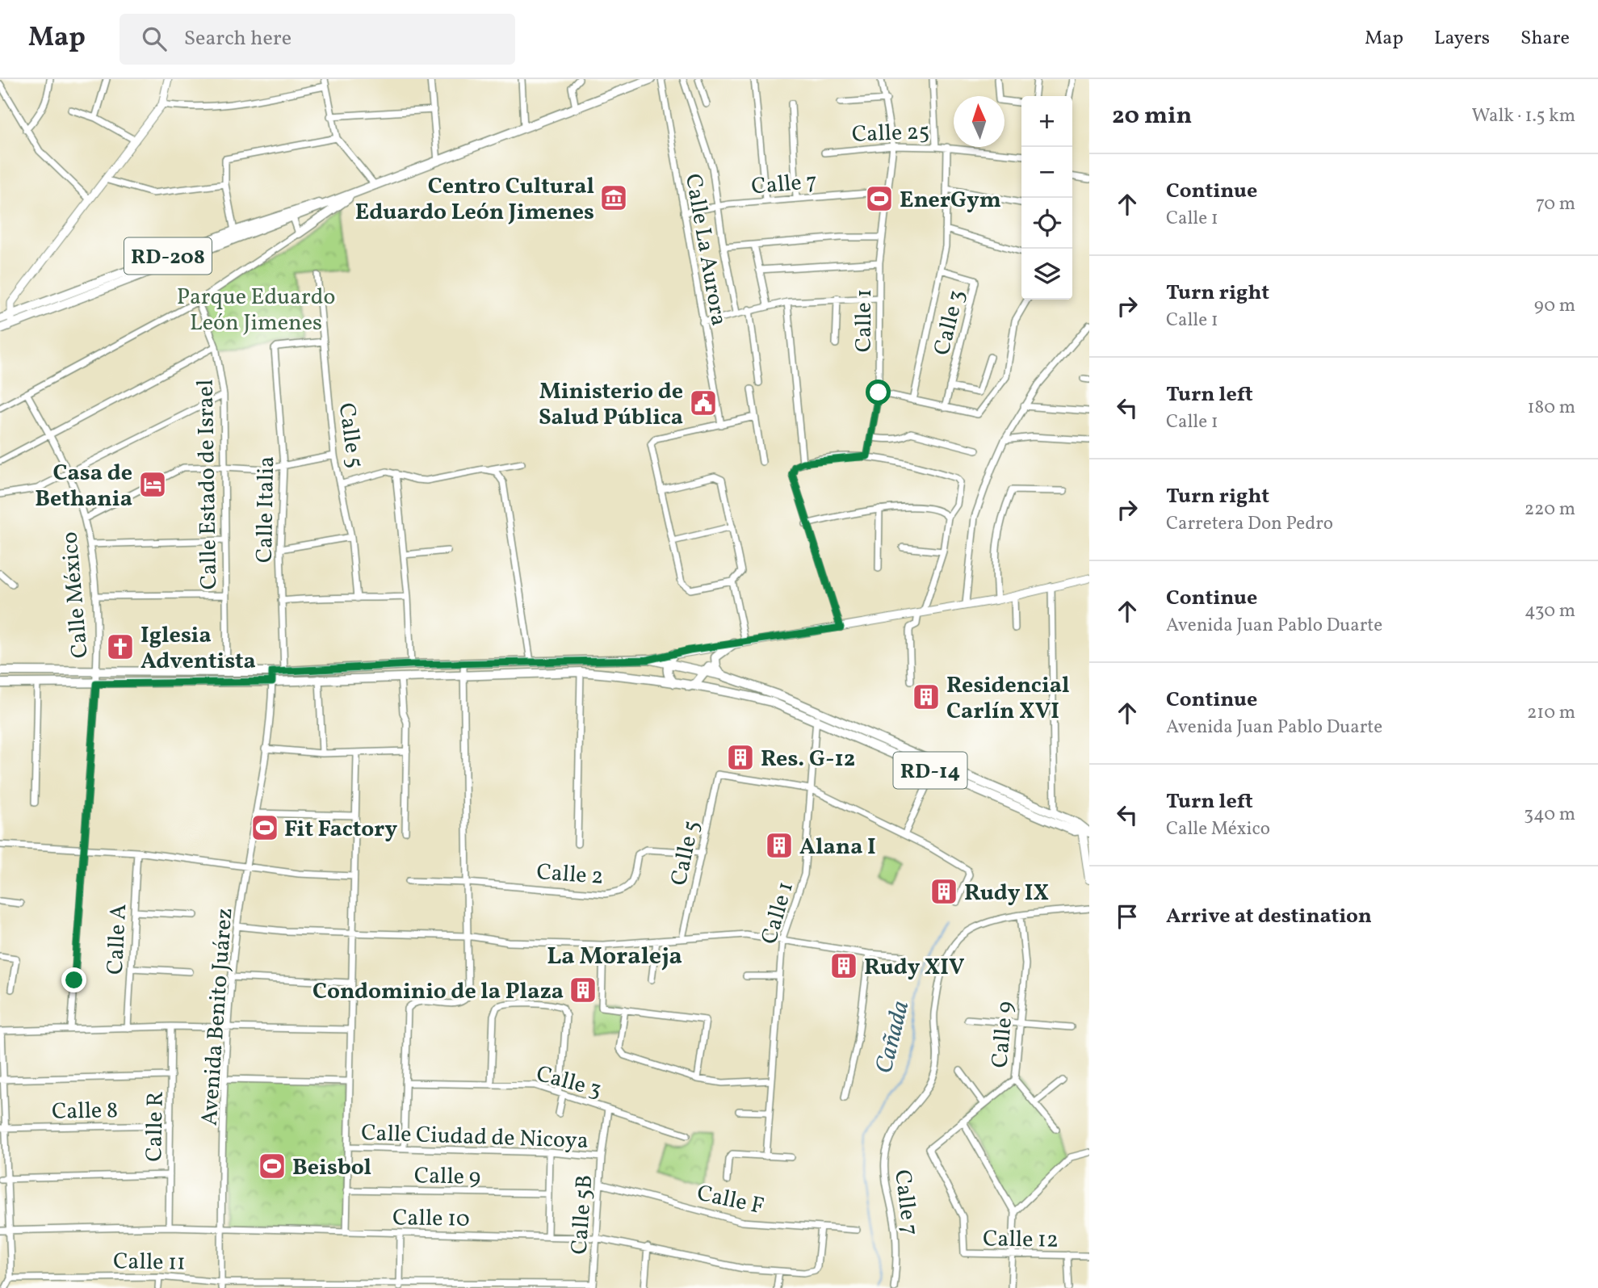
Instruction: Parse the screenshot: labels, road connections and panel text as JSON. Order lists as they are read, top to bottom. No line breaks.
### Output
{"streets":{"main road":["RD-208","RD-14"],"street":["Calle 25","Calle 7","Calle La Aurora","Calle 1","Calle 3","Calle 5","Calle Estado de Israel","Calle Italia","Calle México","Calle 2","Calle A","Avenida Benito Juárez","Calle 9","Calle 8","Calle R","Calle Ciudad de Nicoya","Calle F","Calle 5B","Calle 10","Calle 12","Calle 11"]},"crossings":[["Calle 25","Calle 1"],["Calle 7","Calle La Aurora"],["Calle 7","Calle 1"],["Calle 7","Calle 9"],["Calle 1","Calle 5"],["Calle 1","RD-14"],["Calle 3","Calle 5B"],["Calle 5","Calle Italia"],["Calle 5","Calle 2"],["Calle Estado de Israel","RD-14"],["Calle Italia","RD-14"],["Calle México","RD-14"],["RD-14","Avenida Benito Juárez"],["Avenida Benito Juárez","Calle 10"],["Avenida Benito Juárez","Calle 11"],["Calle 9","Calle 12"],["Calle 8","Calle R"],["Calle R","Calle 10"],["Calle Ciudad de Nicoya","Calle 5B"],["Calle F","Calle 5B"],["Calle F","Calle 10"],["Calle 5B","Calle 10"],["Calle 5B","Calle 11"]],"districts":["La Moraleja"],"water":["Cañada"],"parks":["Parque Eduardo León Jimenes"],"places":{"museum":["Centro Cultural Eduardo León Jimenes"],"sports":["EnerGym","Fit Factory","Beisbol"],"public building":["Ministerio de Salud Pública"],"hotel":["Casa de Bethania"],"church":["Iglesia Adventista"],"building":["Residencial Carlín XVI","Res. G-12","Alana I","Rudy IX","Rudy XIV","Condominio de la Plaza"]},"north":"top","page":{"header":"Map","search":"Search here","nav":["Map","Layers","Share"],"heading":["20 min","Walk · 1.5 km"],"map_buttons":["+","−"],"list":[["Continue","Calle 1","70 m"],["Turn right","Calle 1","90 m"],["Turn left","Calle 1","180 m"],["Turn right","Carretera Don Pedro","220 m"],["Continue","Avenida Juan Pablo Duarte","430 m"],["Continue","Avenida Juan Pablo Duarte","210 m"],["Turn left","Calle México","340 m"],"Arrive at destination"]}}
